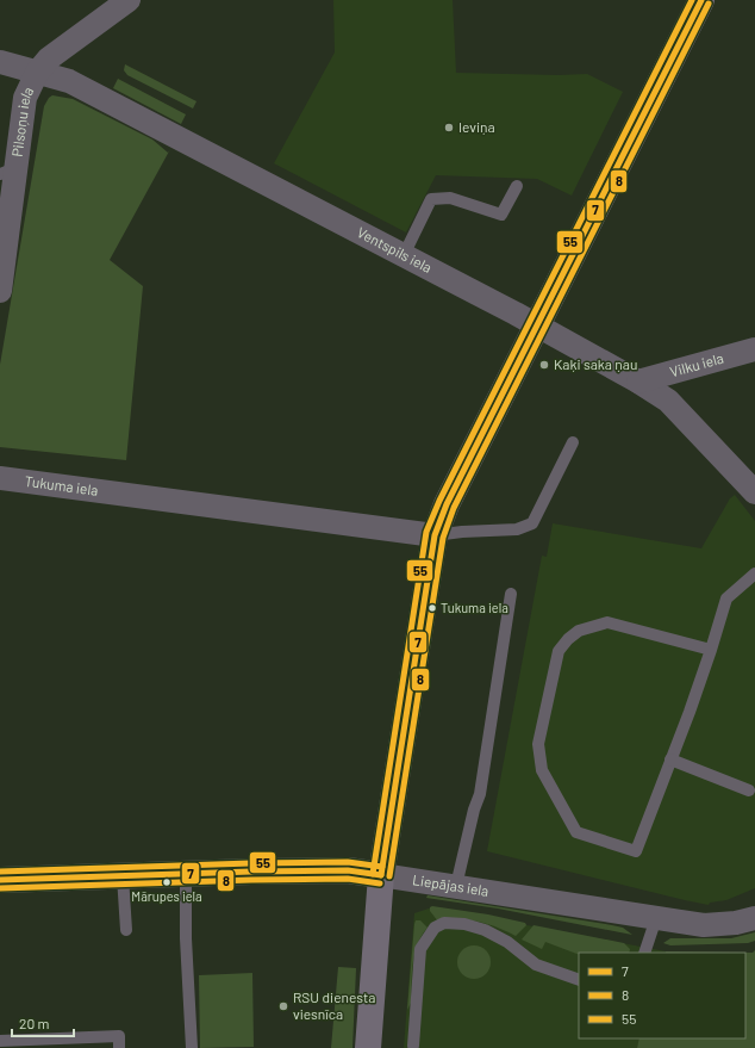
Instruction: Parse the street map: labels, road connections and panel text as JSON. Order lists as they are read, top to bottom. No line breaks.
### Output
{"streets":{"street":["Pilsoņu iela","Ventspils iela","Vilku iela","Tukuma iela","Liepājas iela"]},"crossings":[["Pilsoņu iela","Ventspils iela"],["Ventspils iela","Vilku iela"]],"places":["Ieviņa","Kaķi saka ņau","Tukuma iela","Mārupes iela","RSU dienesta viesnīca"],"lines":["transit line 7","transit line 55","transit line 8"],"legend":["7","8","55"],"scale_bar":"20 m"}
